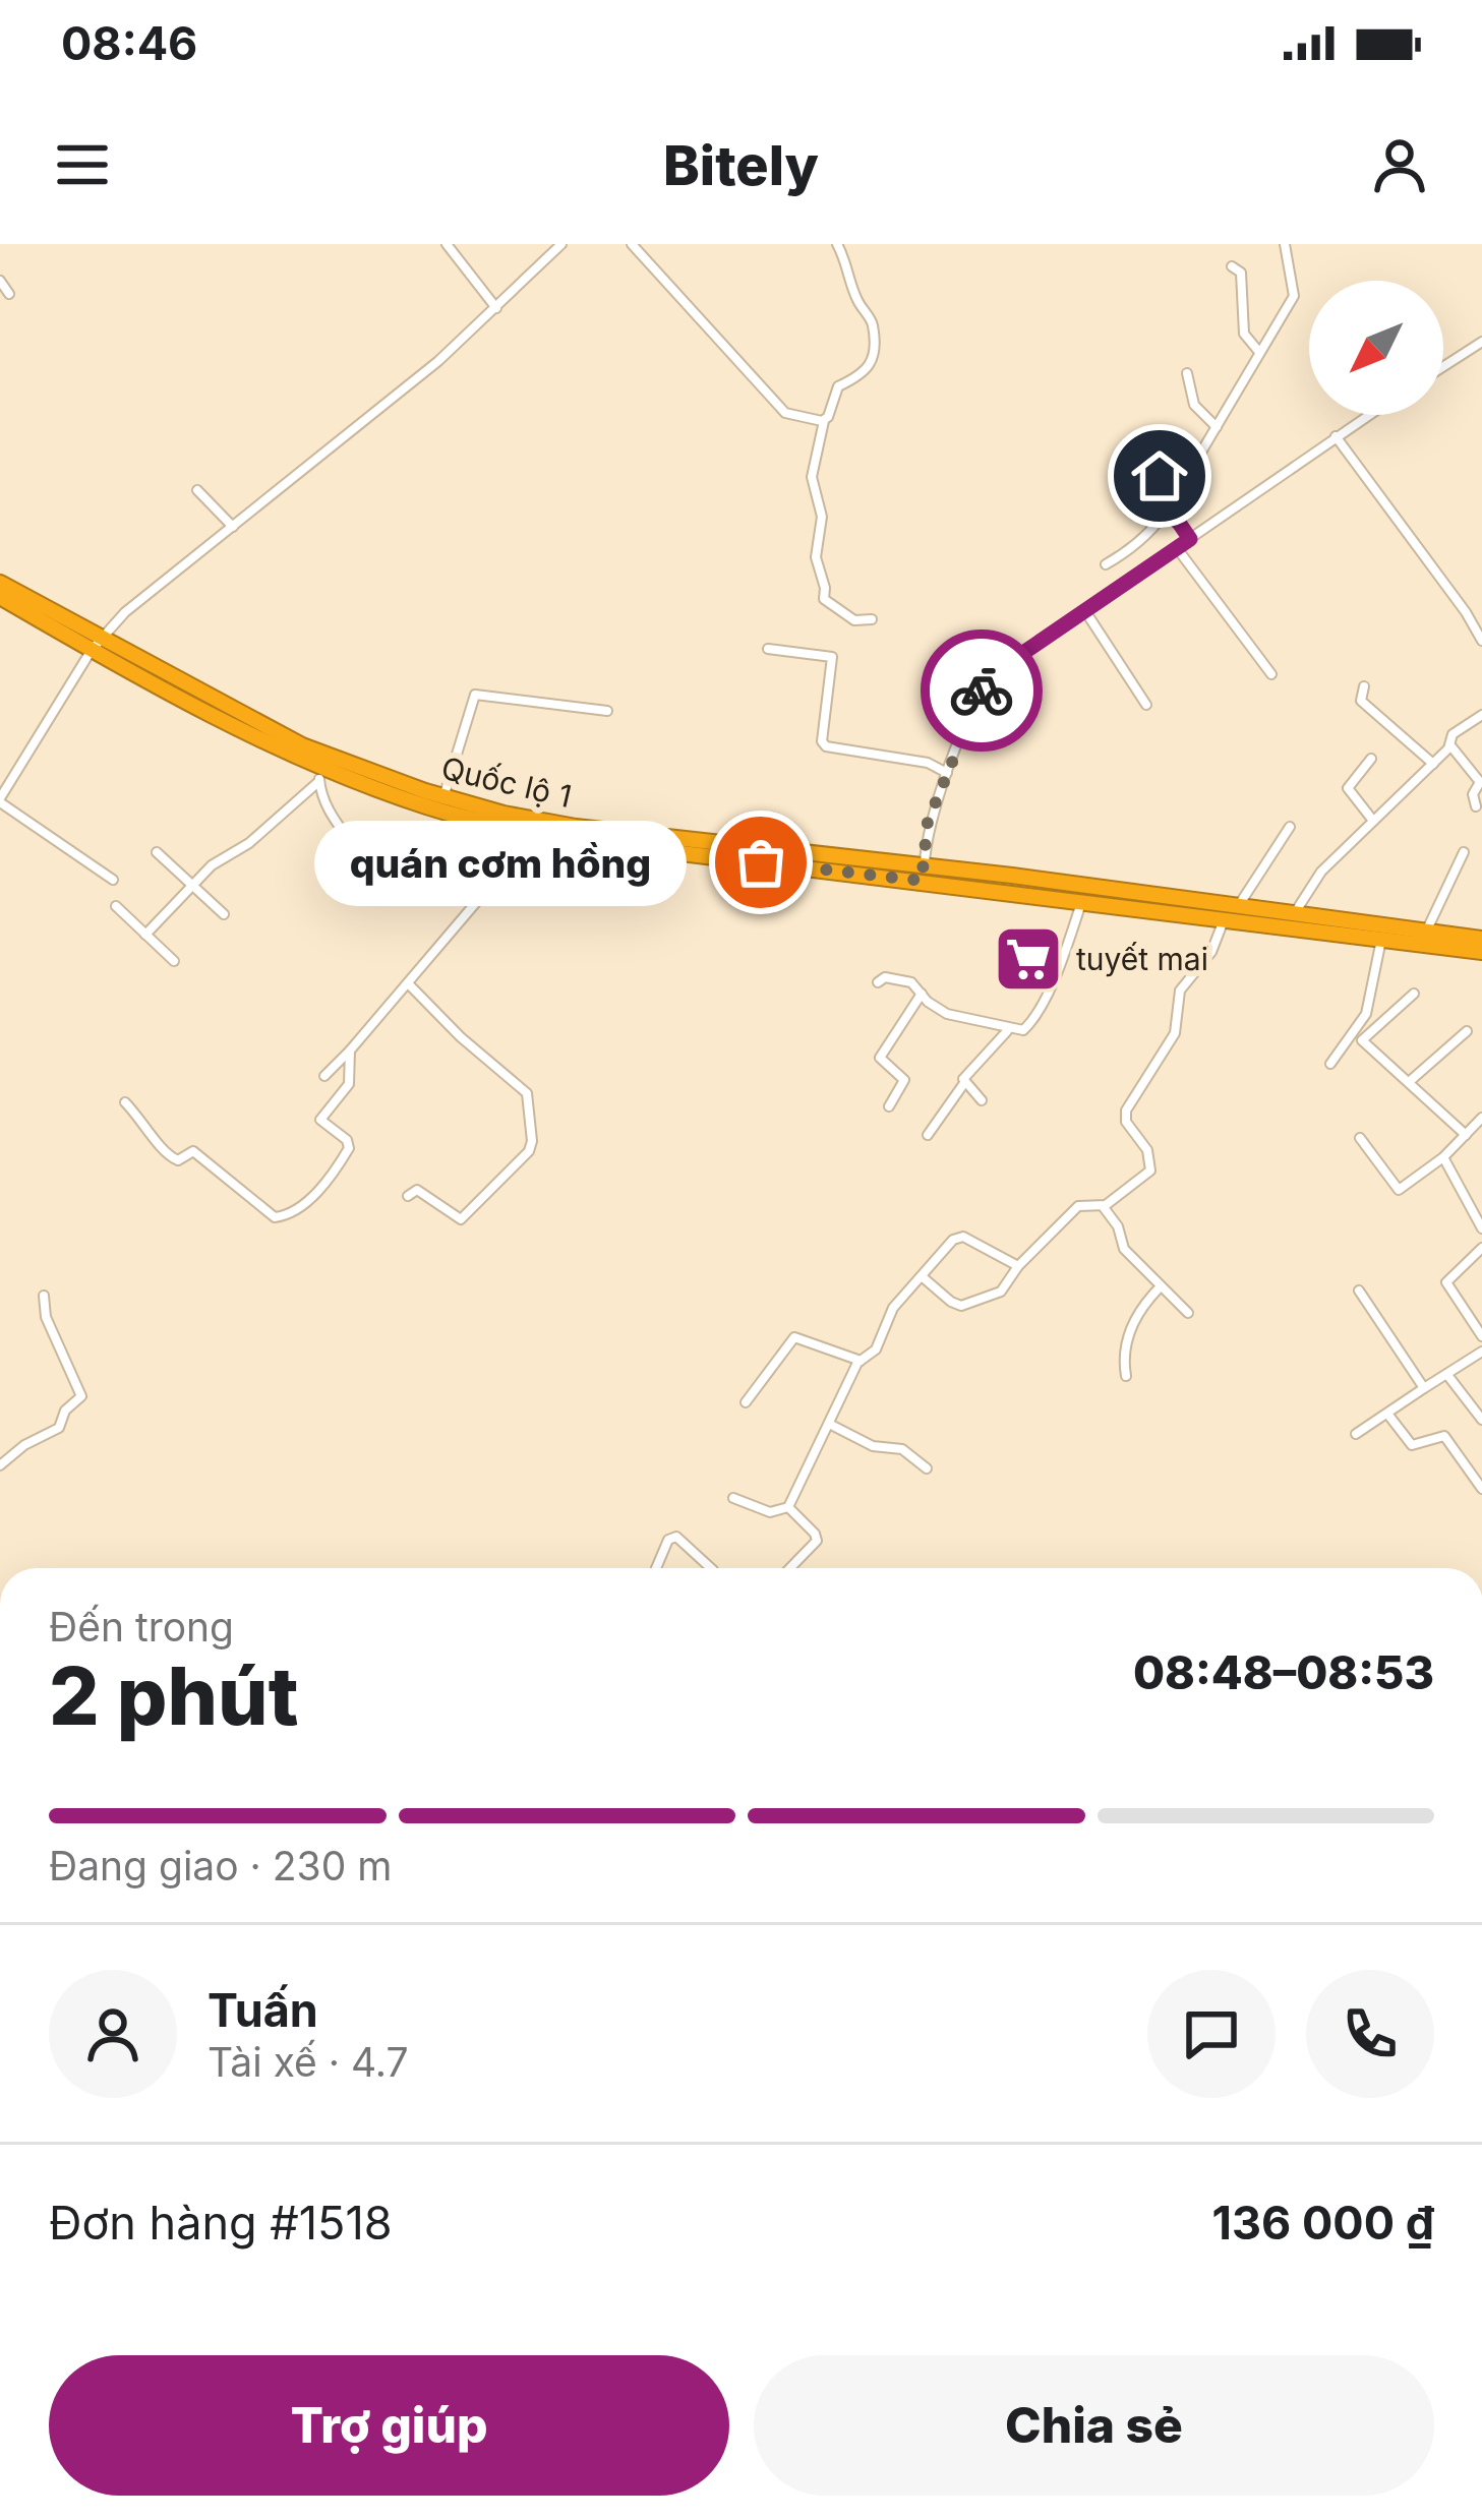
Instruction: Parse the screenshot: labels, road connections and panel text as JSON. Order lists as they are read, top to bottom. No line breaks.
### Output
{"streets":{"highway":["Quốc lộ 1"]},"places":{"other":["quán cơm hồng"],"supermarket":["tuyết mai"]},"north":"bottom left","page":{"status":"08:46","header":"Bitely","bubble":"quán cơm hồng","heading":["2 phút","Đến trong","08:48–08:53"],"panel":["Tuấn","Tài xế · 4.7","Đơn hàng #1518","136 000 ₫"],"bar":"Đang giao · 230 m","buttons":["Trợ giúp","Chia sẻ"]}}
